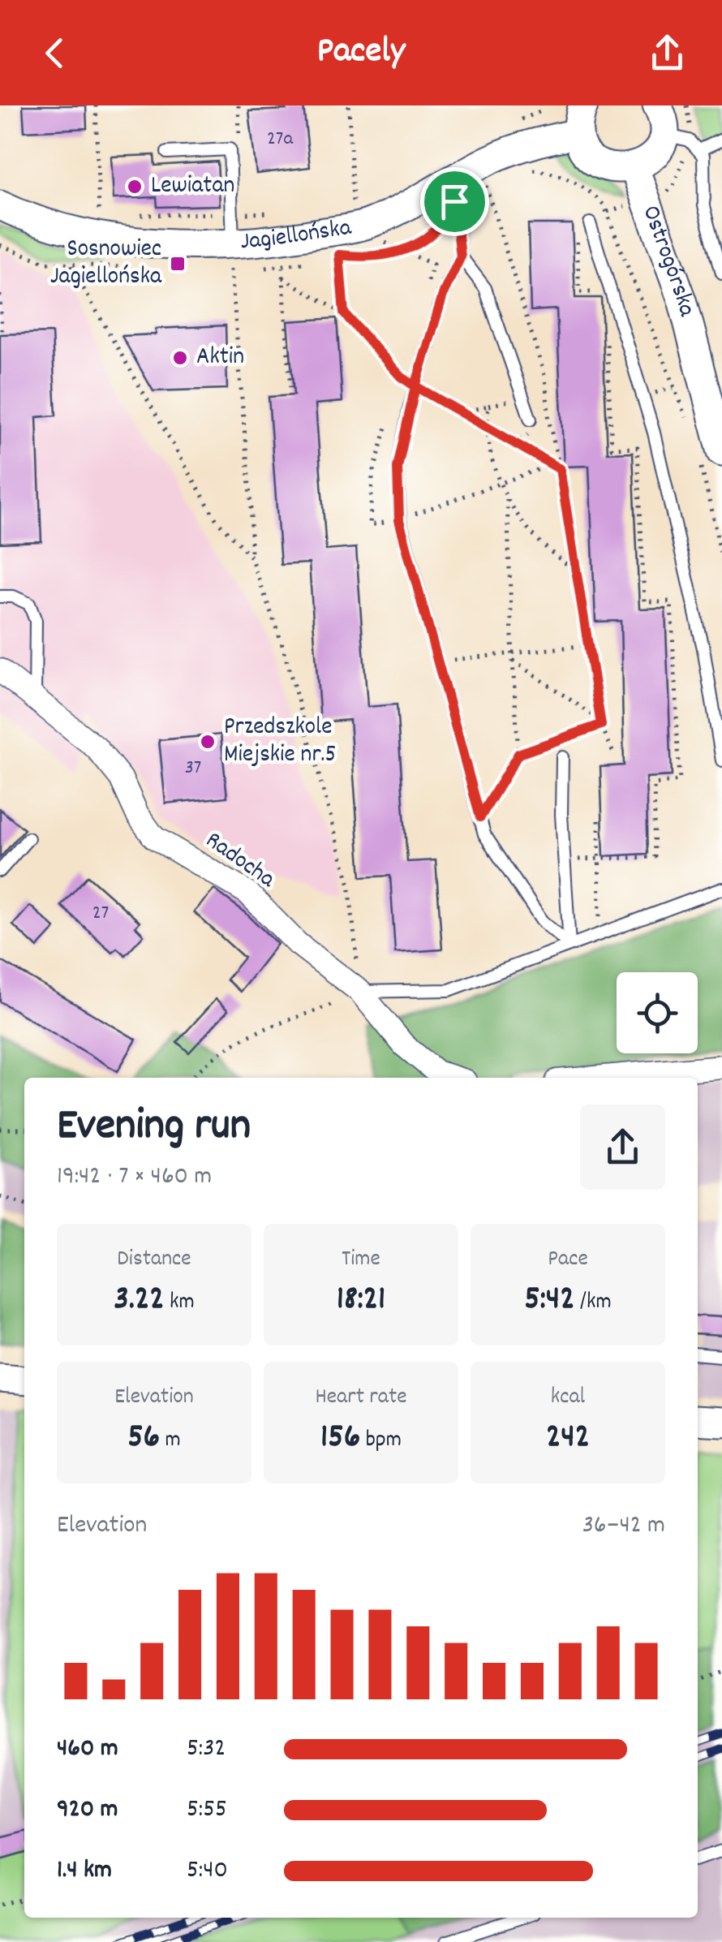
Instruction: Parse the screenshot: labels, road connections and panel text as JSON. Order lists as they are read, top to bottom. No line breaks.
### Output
{"streets":{"street":["Jagiellońska","Ostrogórska","Radocha"]},"places":{"other":["Lewiatan","Aktin","Przedszkole Miejskie nr.5"],"transit":["Sosnowiec Jagiellońska"]},"house_numbers":["27a","37","27"],"page":{"header":"Pacely","heading":["Evening run","19:42 · 7 × 460 m"],"stats":[["Distance","3.22 km"],["Time","18:21"],["Pace","5:42 /km"],["Elevation","56 m"],["Heart rate","156 bpm"],["kcal","242"]],"chart":["Elevation","36–42 m"],"list":[{"name":"460 m","note":"5:32"},{"name":"920 m","note":"5:55"},{"name":"1.4 km","note":"5:40"}]}}
